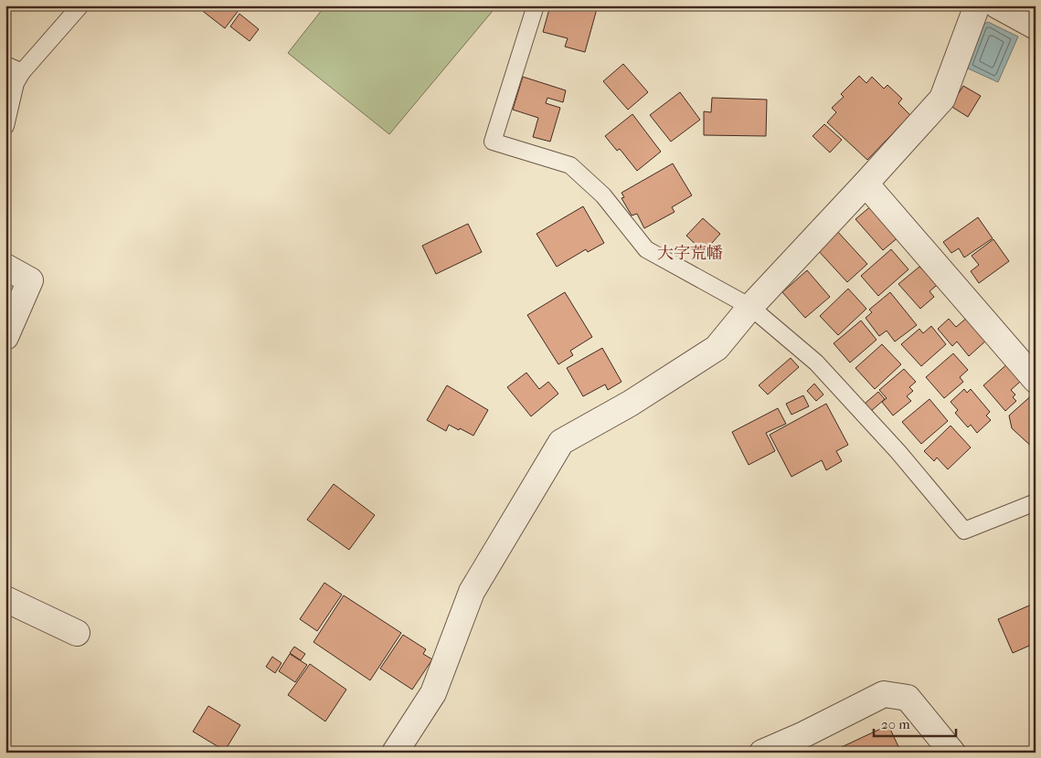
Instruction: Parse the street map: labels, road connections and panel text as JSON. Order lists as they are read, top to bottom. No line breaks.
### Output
{"districts":["大字荒幡"],"scale_bar":"20 m"}
